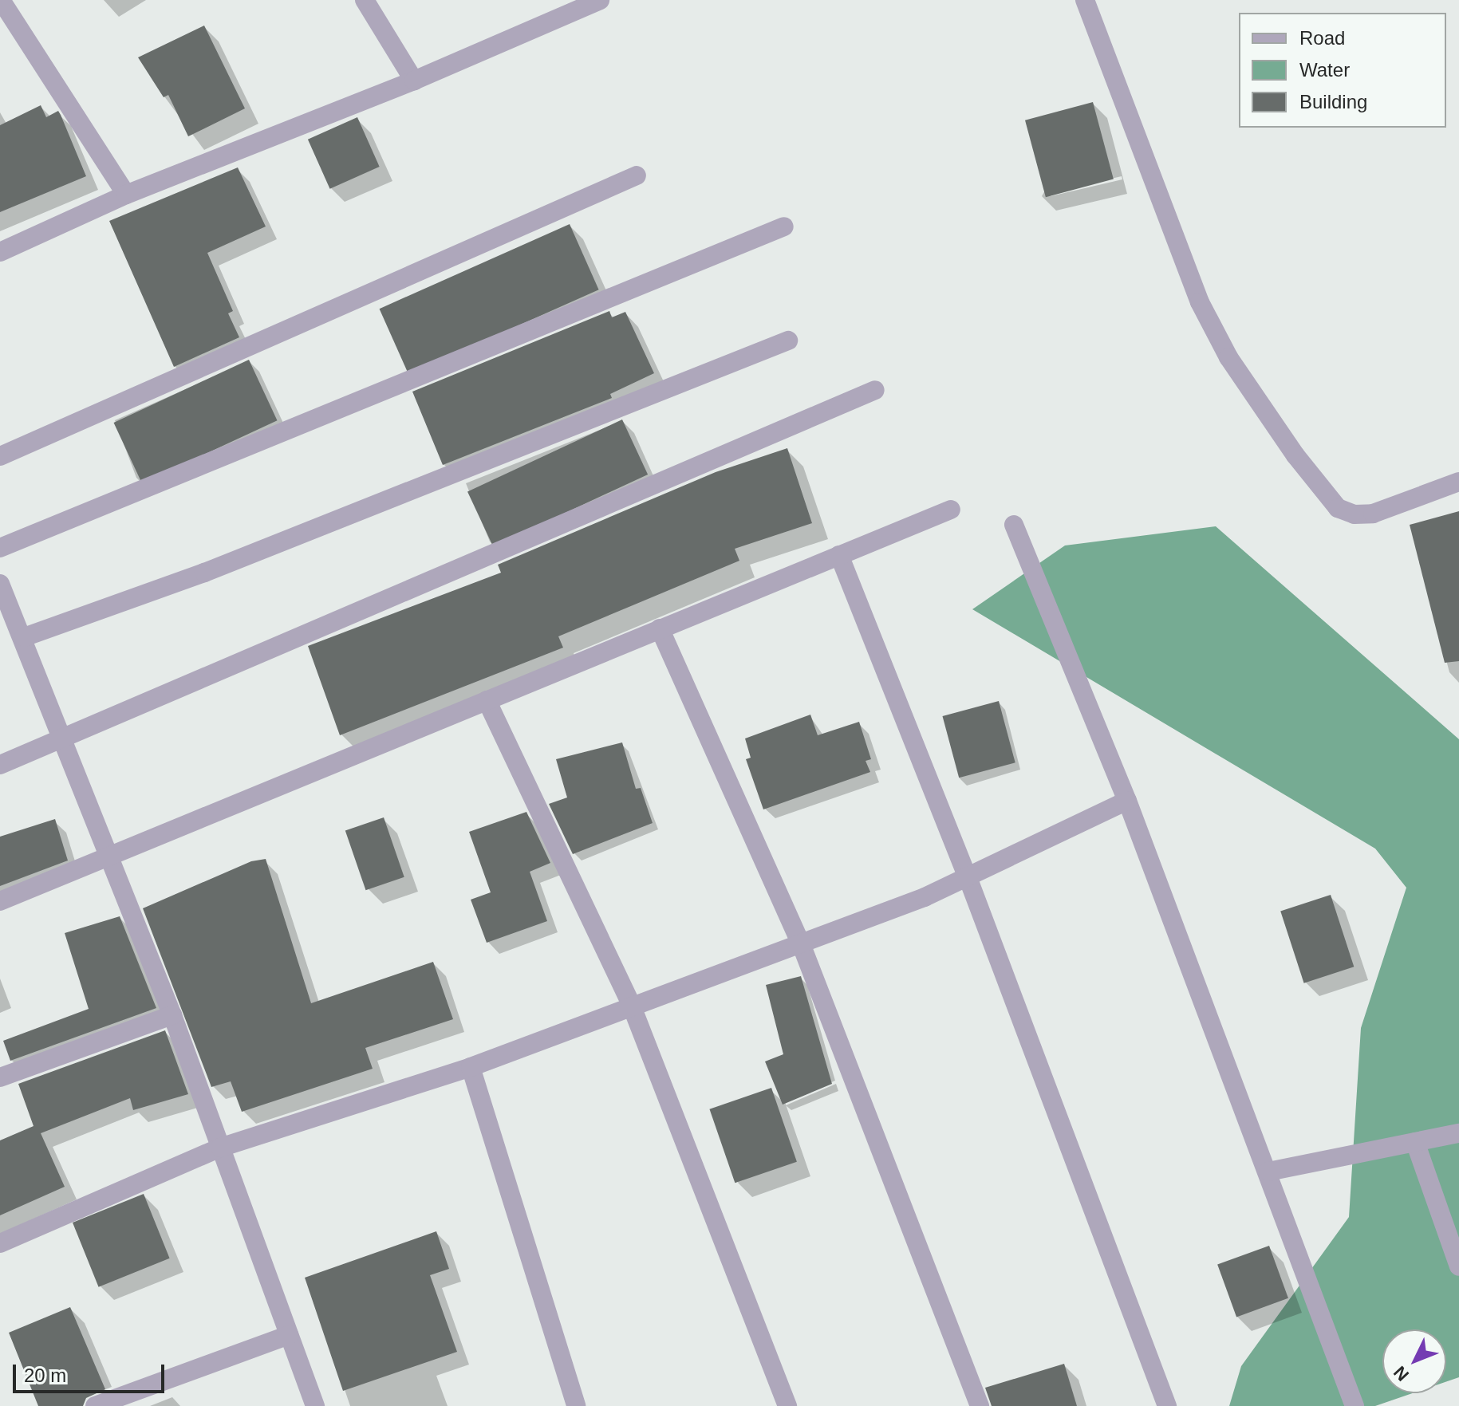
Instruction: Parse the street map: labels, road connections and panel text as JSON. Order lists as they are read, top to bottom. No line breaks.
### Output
{"legend":["Road","Water","Building"],"scale_bar":"20 m","north":"bottom left"}
